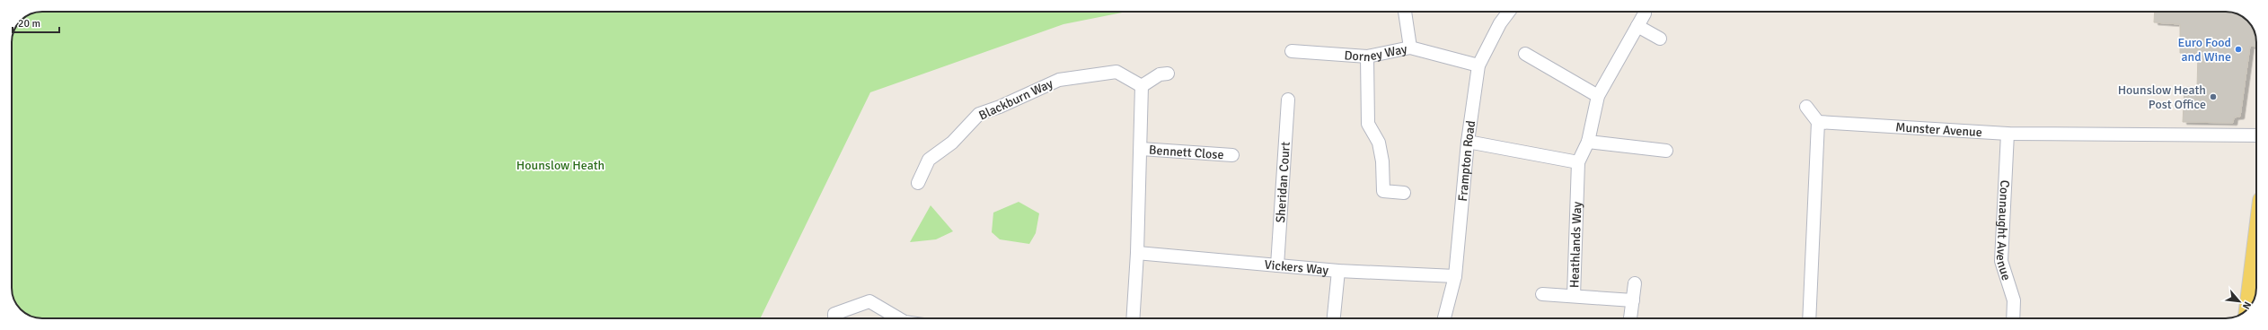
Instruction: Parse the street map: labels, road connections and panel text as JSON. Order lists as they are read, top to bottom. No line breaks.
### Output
{"streets":{"street":["Dorney Way","Blackburn Way","Munster Avenue","Bennett Close","Frampton Road","Sheridan Court","Connaught Avenue","Heathlands Way","Vickers Way"]},"crossings":[["Dorney Way","Frampton Road"],["Munster Avenue","Connaught Avenue"],["Frampton Road","Vickers Way"],["Sheridan Court","Vickers Way"]],"parks":["Hounslow Heath"],"places":["Euro Food and Wine","Hounslow Heath Post Office"],"scale_bar":"20 m","north":"bottom right"}
